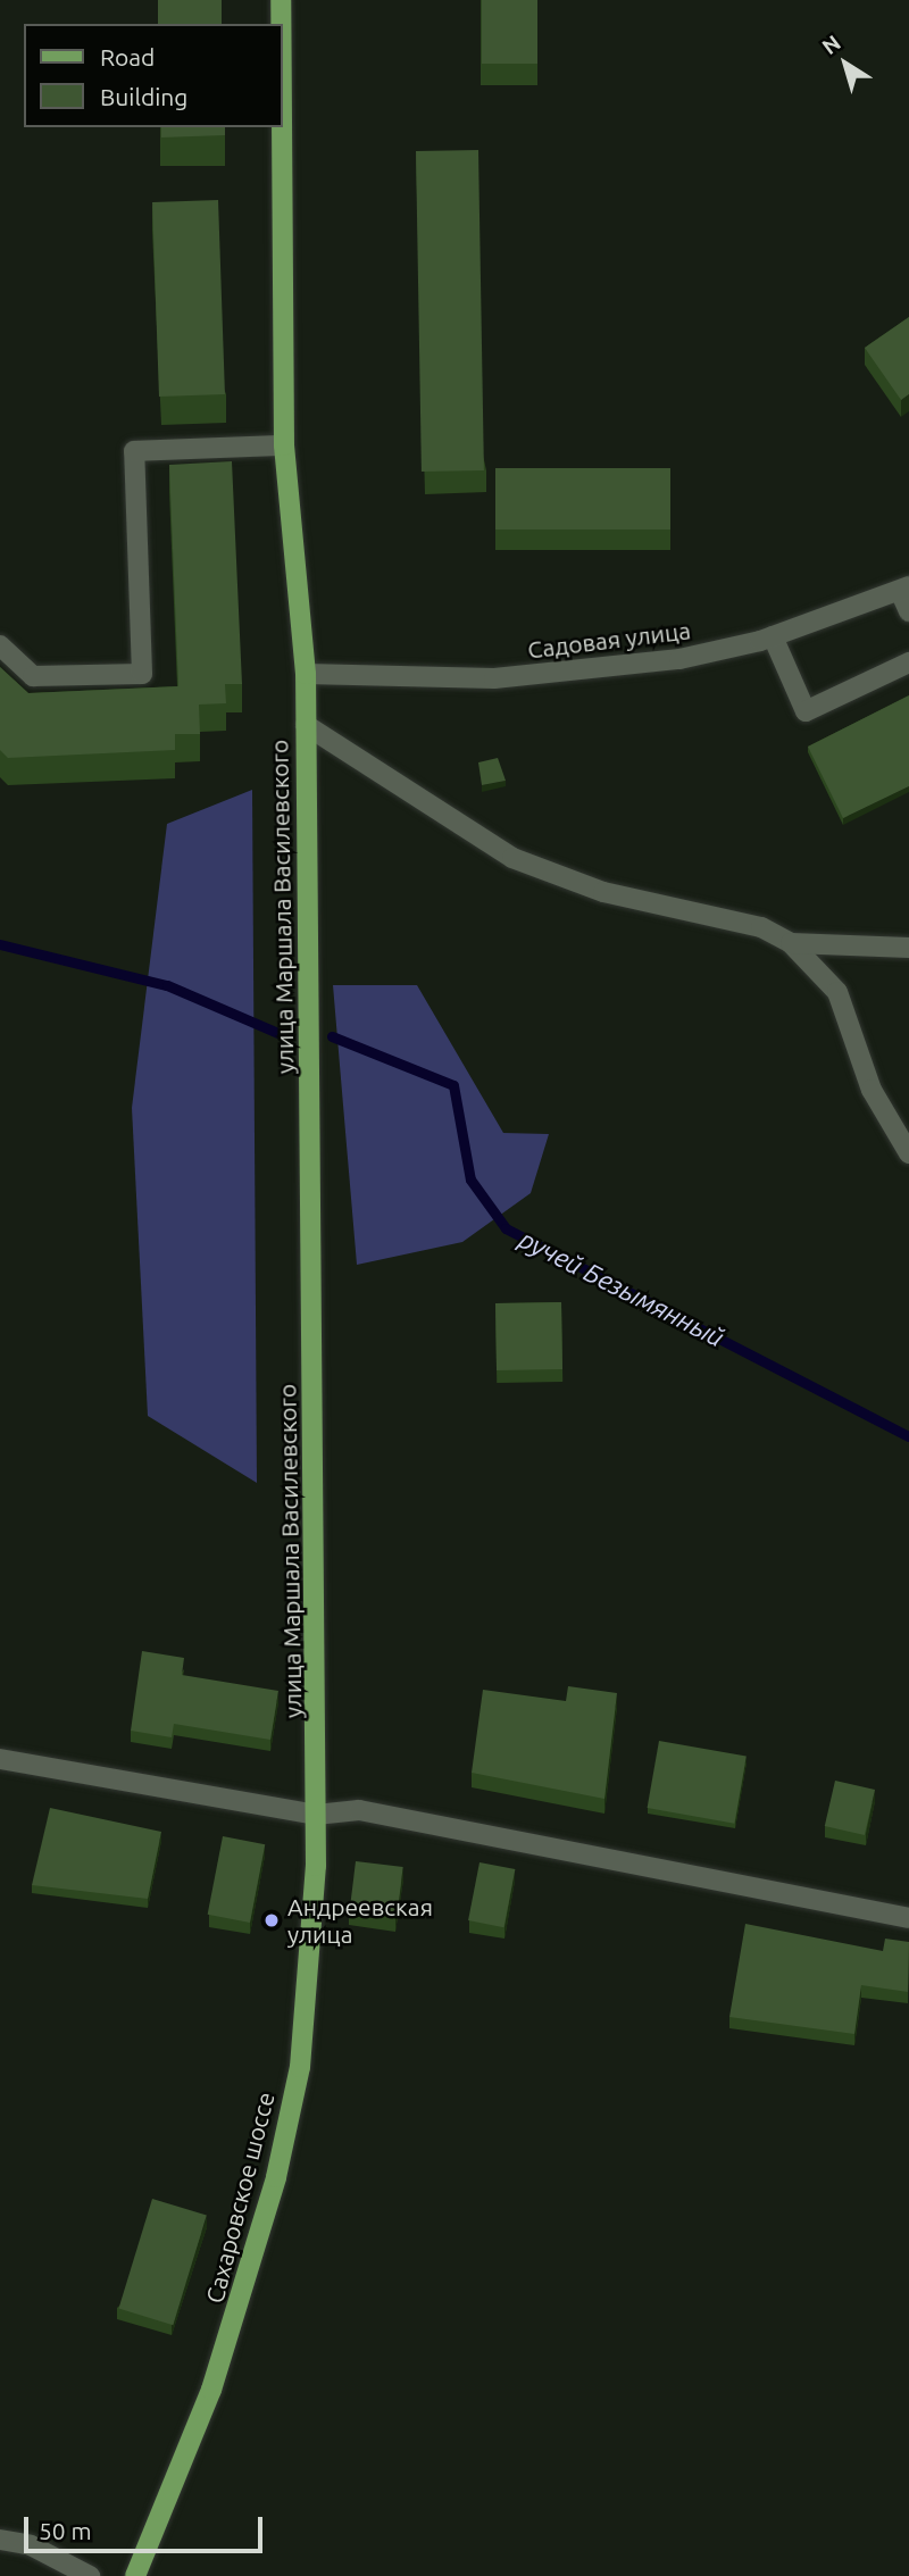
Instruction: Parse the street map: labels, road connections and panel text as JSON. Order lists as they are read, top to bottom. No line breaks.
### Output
{"streets":{"main road":["улица Маршала Василевского","Сахаровское шоссе"],"street":["Садовая улица"]},"crossings":[["Садовая улица","улица Маршала Василевского"],["улица Маршала Василевского","Сахаровское шоссе"]],"water":["ручей Безымянный"],"places":["Андреевская улица"],"legend":["Road","Building"],"scale_bar":"50 m","north":"top left"}
